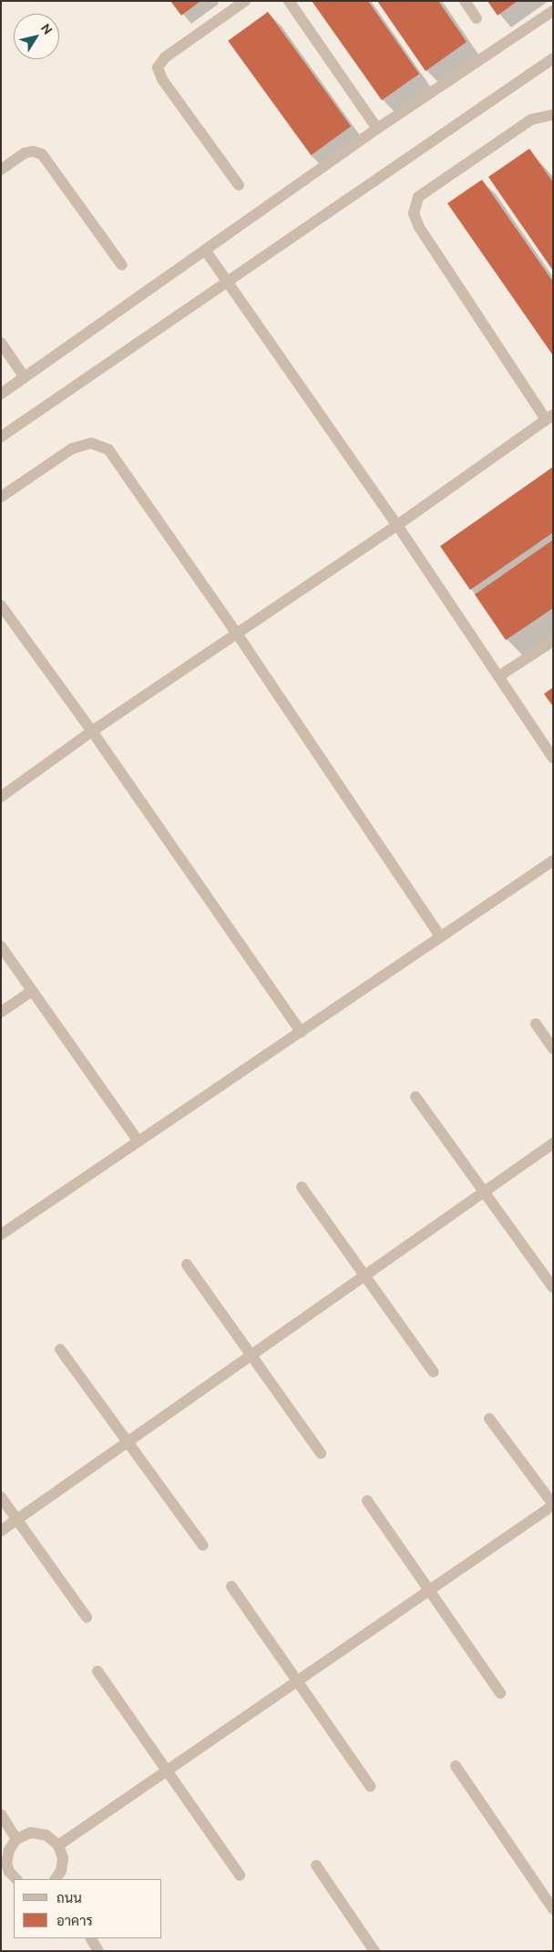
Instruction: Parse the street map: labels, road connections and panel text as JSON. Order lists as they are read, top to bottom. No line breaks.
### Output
{"legend":["ถนน","อาคาร"],"north":"top right"}
